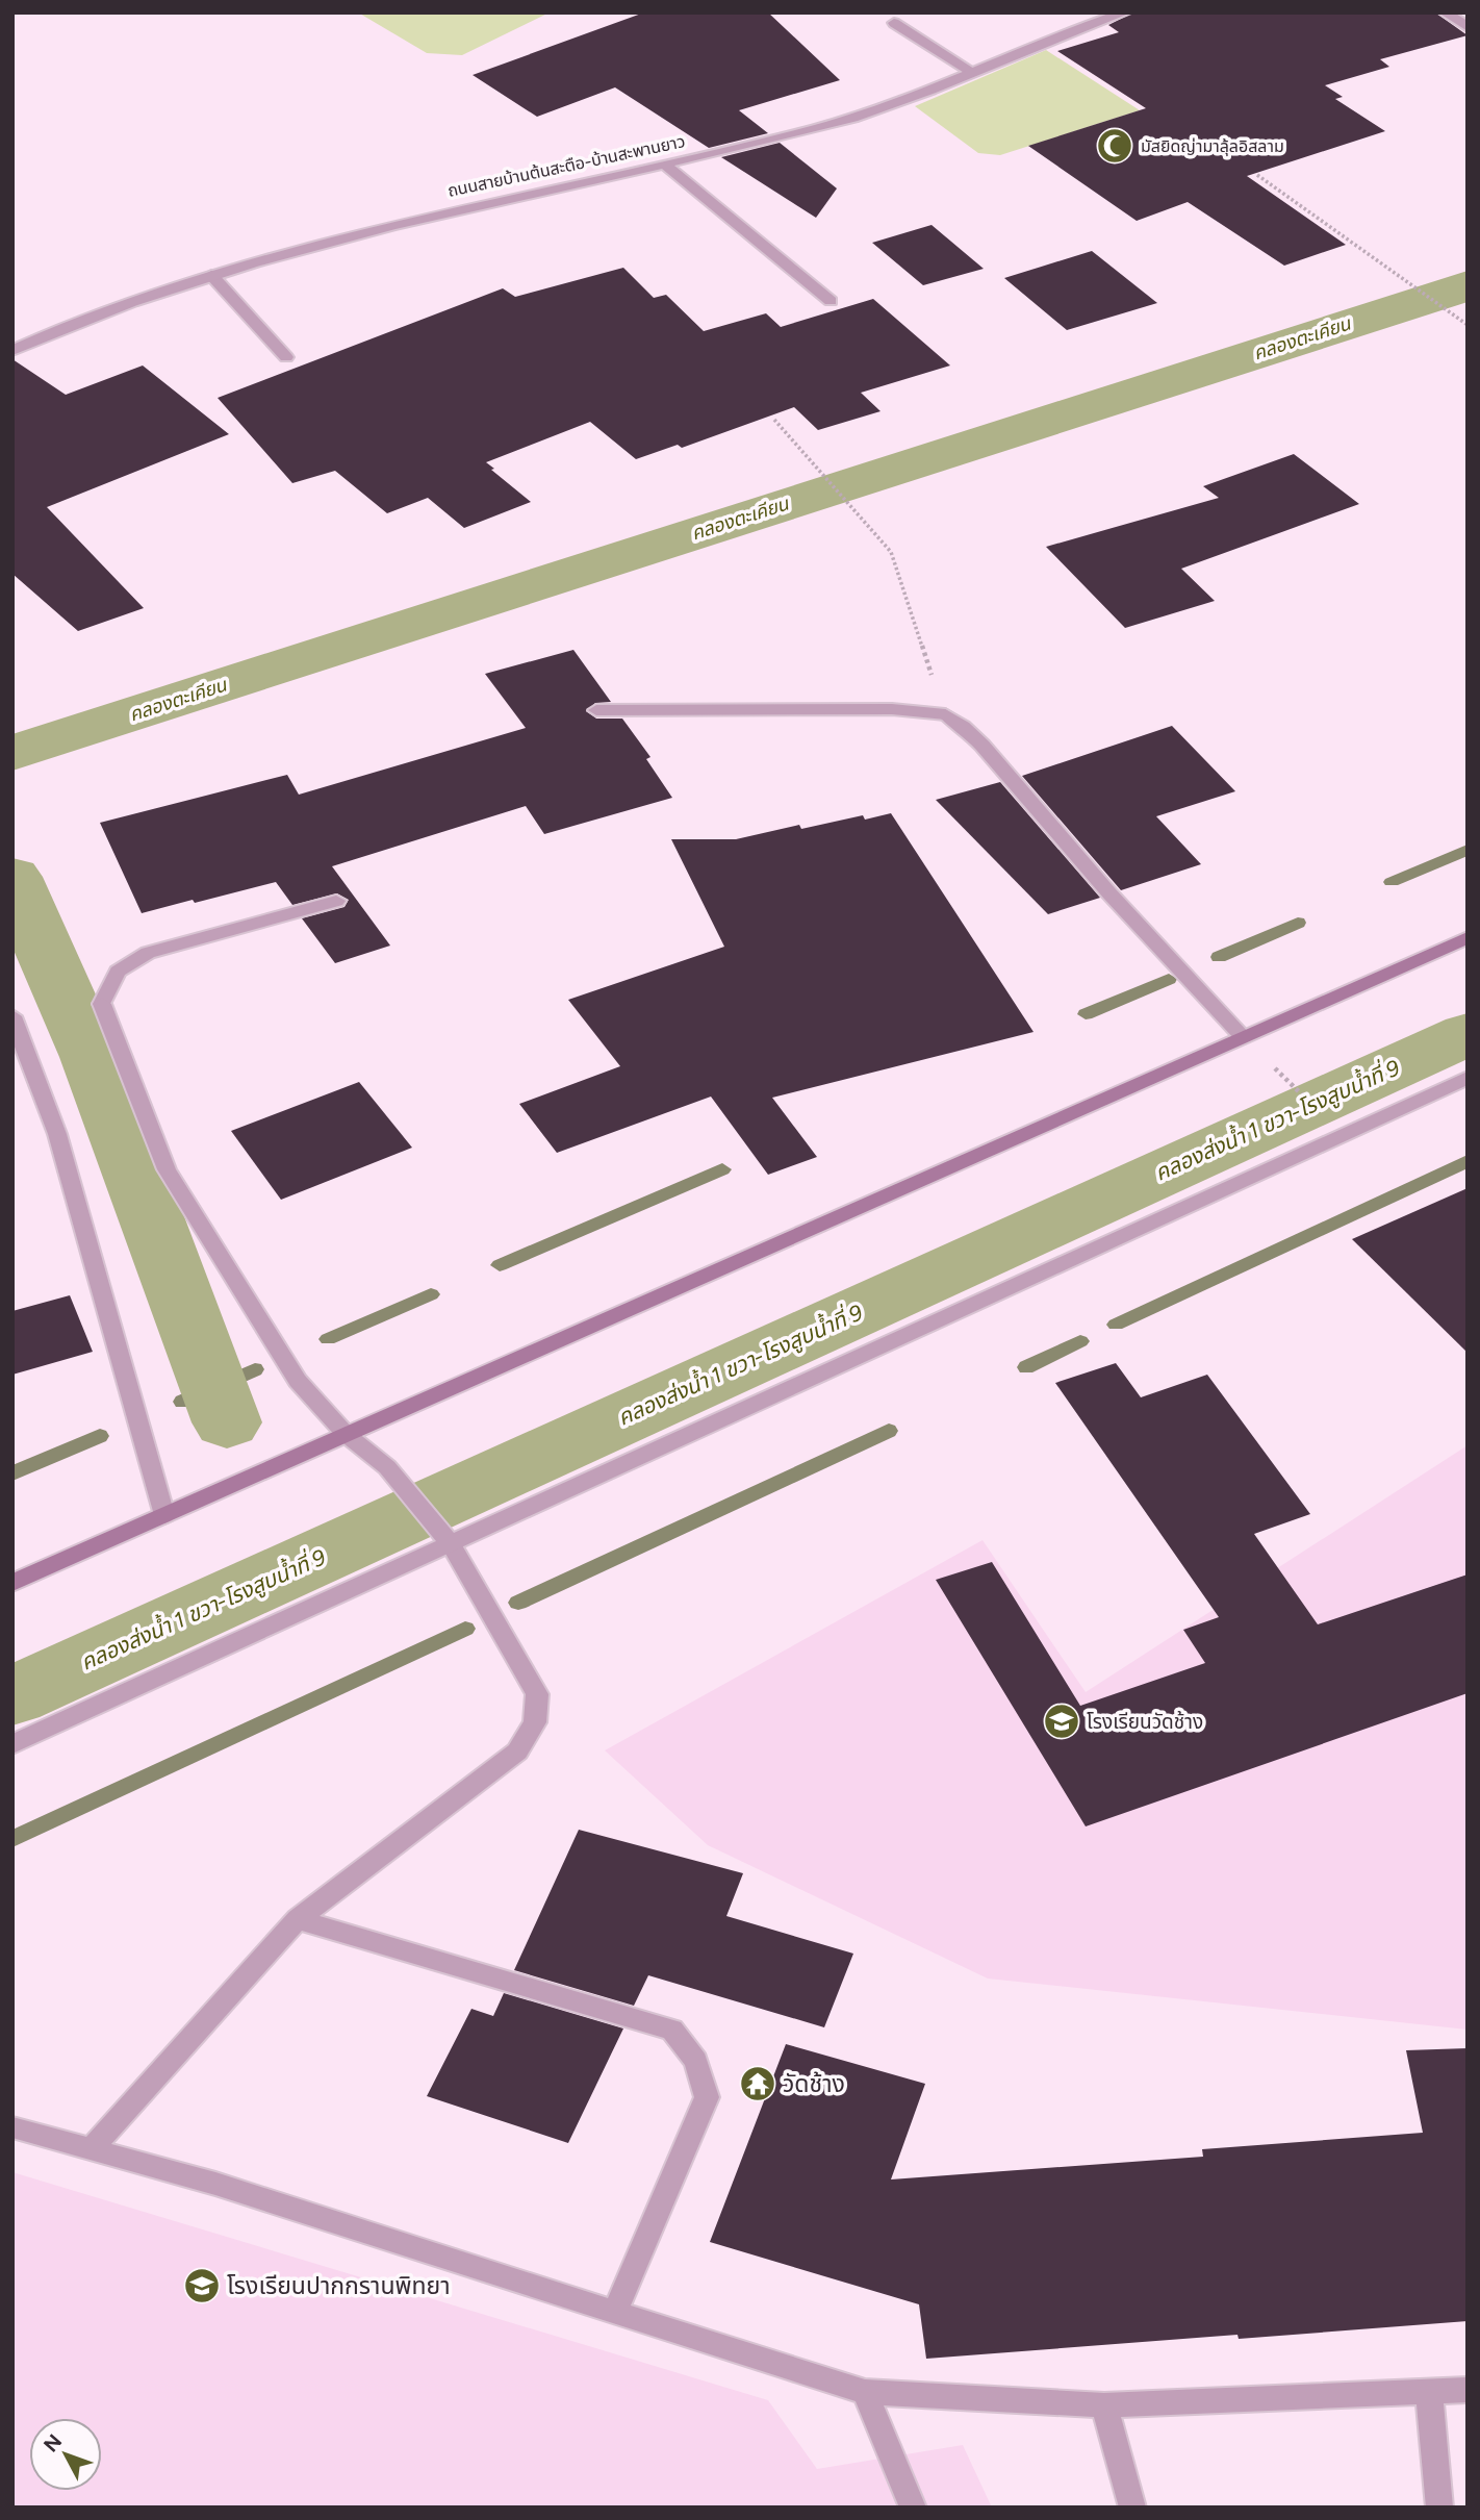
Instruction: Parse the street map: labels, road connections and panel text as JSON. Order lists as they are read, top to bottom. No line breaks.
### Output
{"streets":{"street":["ถนนสายบ้านต้นสะตือ-บ้านสะพานยาว"]},"water":["คลองตะเคียน","คลองส่งน้ำ 1 ขวา-โรงสูบน้ำที่ 9"],"places":{"mosque":["มัสยิดญ่ามาลุ้ลอิสลาม"],"school or university":["โรงเรียนวัดช้าง","โรงเรียนปากกรานพิทยา"],"temple":["วัดช้าง"]},"north":"top left"}
